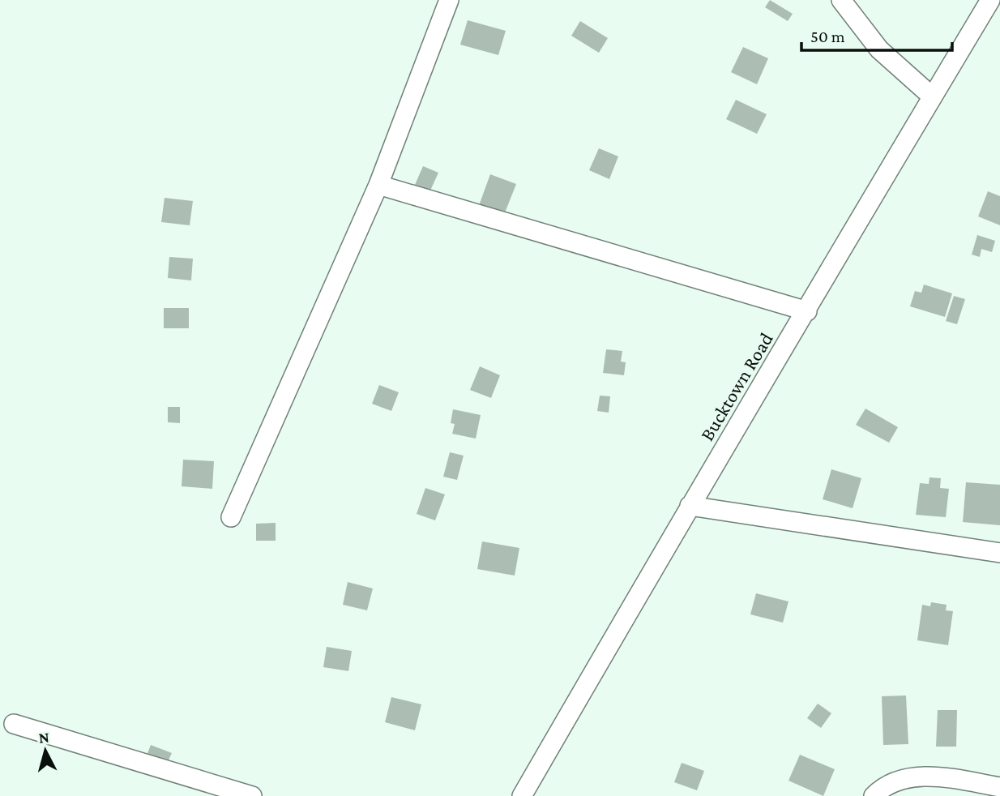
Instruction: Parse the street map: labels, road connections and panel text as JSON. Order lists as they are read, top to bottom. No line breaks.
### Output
{"streets":{"street":["Bucktown Road"]},"scale_bar":"50 m","north":"top"}
